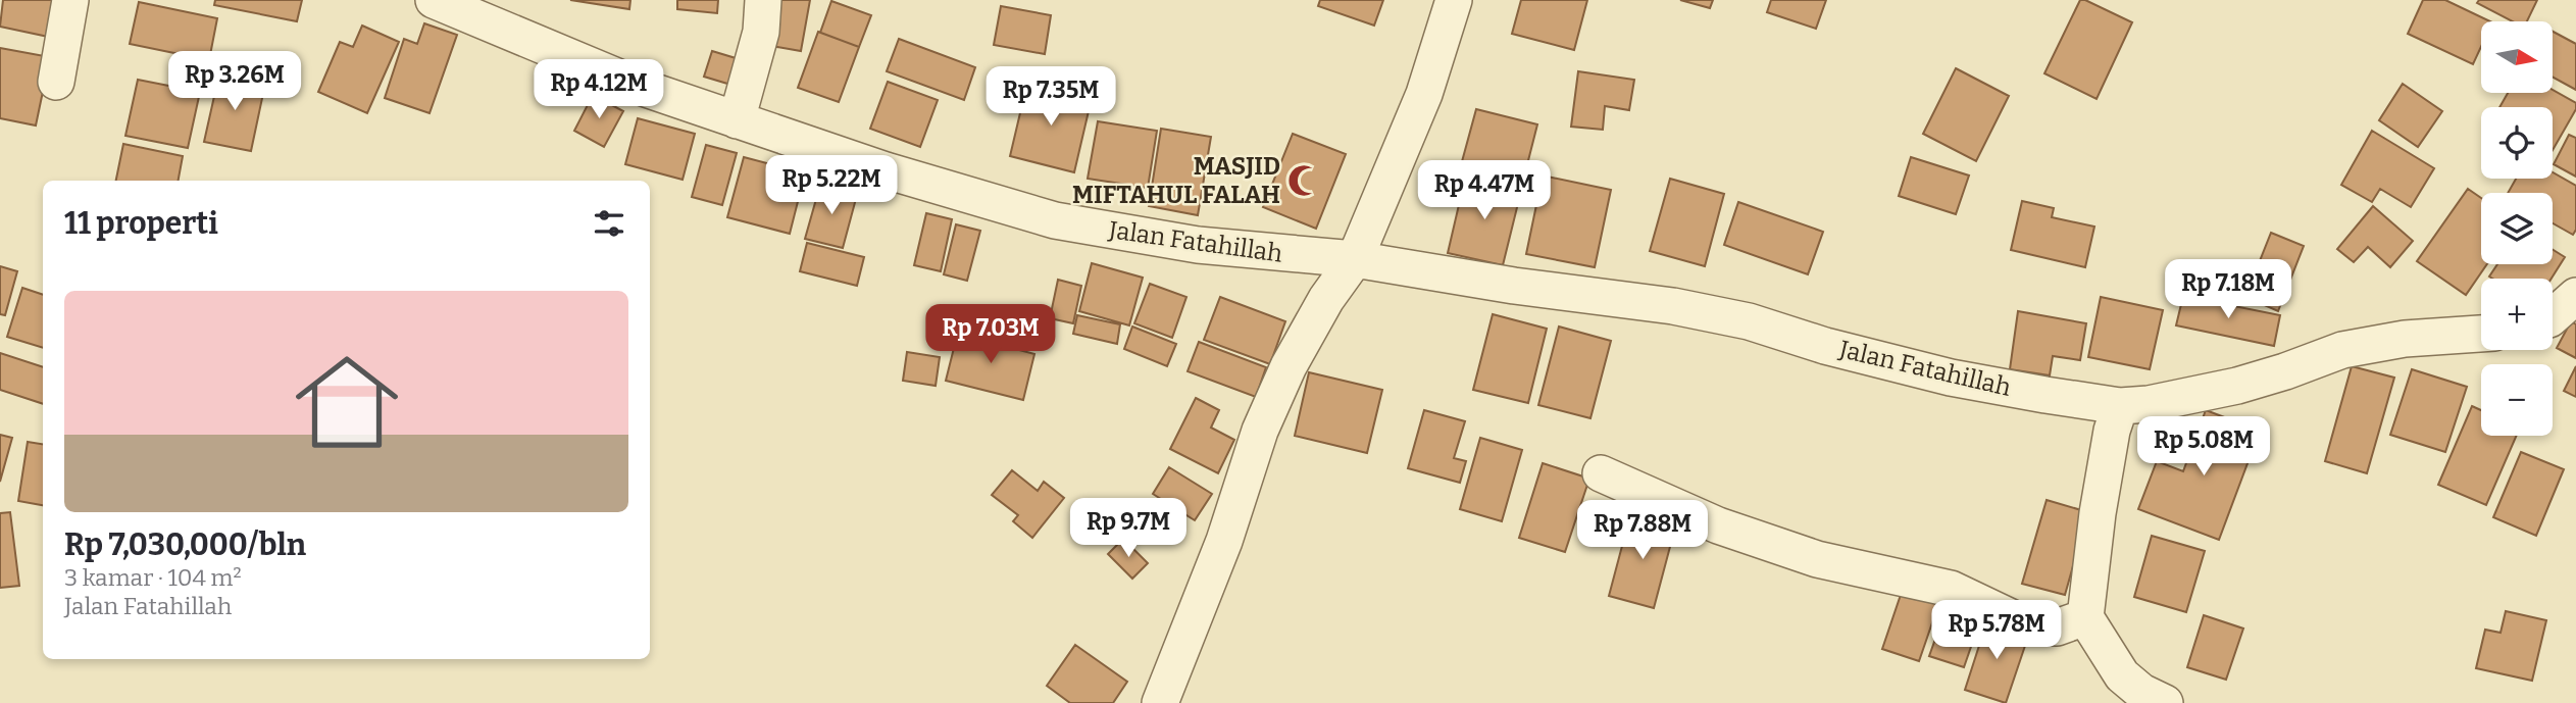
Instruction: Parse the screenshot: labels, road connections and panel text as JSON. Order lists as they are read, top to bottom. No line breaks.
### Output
{"streets":{"street":["Jalan Fatahillah"]},"places":{"mosque":["MASJID MIFTAHUL FALAH"]},"north":"right","page":{"map_buttons":["+","−"],"price":["Rp 3.26M","Rp 4.12M","Rp 7.35M","Rp 5.22M","Rp 4.47M","Rp 7.18M","Rp 7.03M","Rp 5.08M","Rp 9.7M","Rp 7.88M","Rp 5.78M"],"heading":"11 properti","list":[{"name":"Rp 7,030,000/bln","note":"3 kamar · 104 m² · Jalan Fatahillah"}]}}
